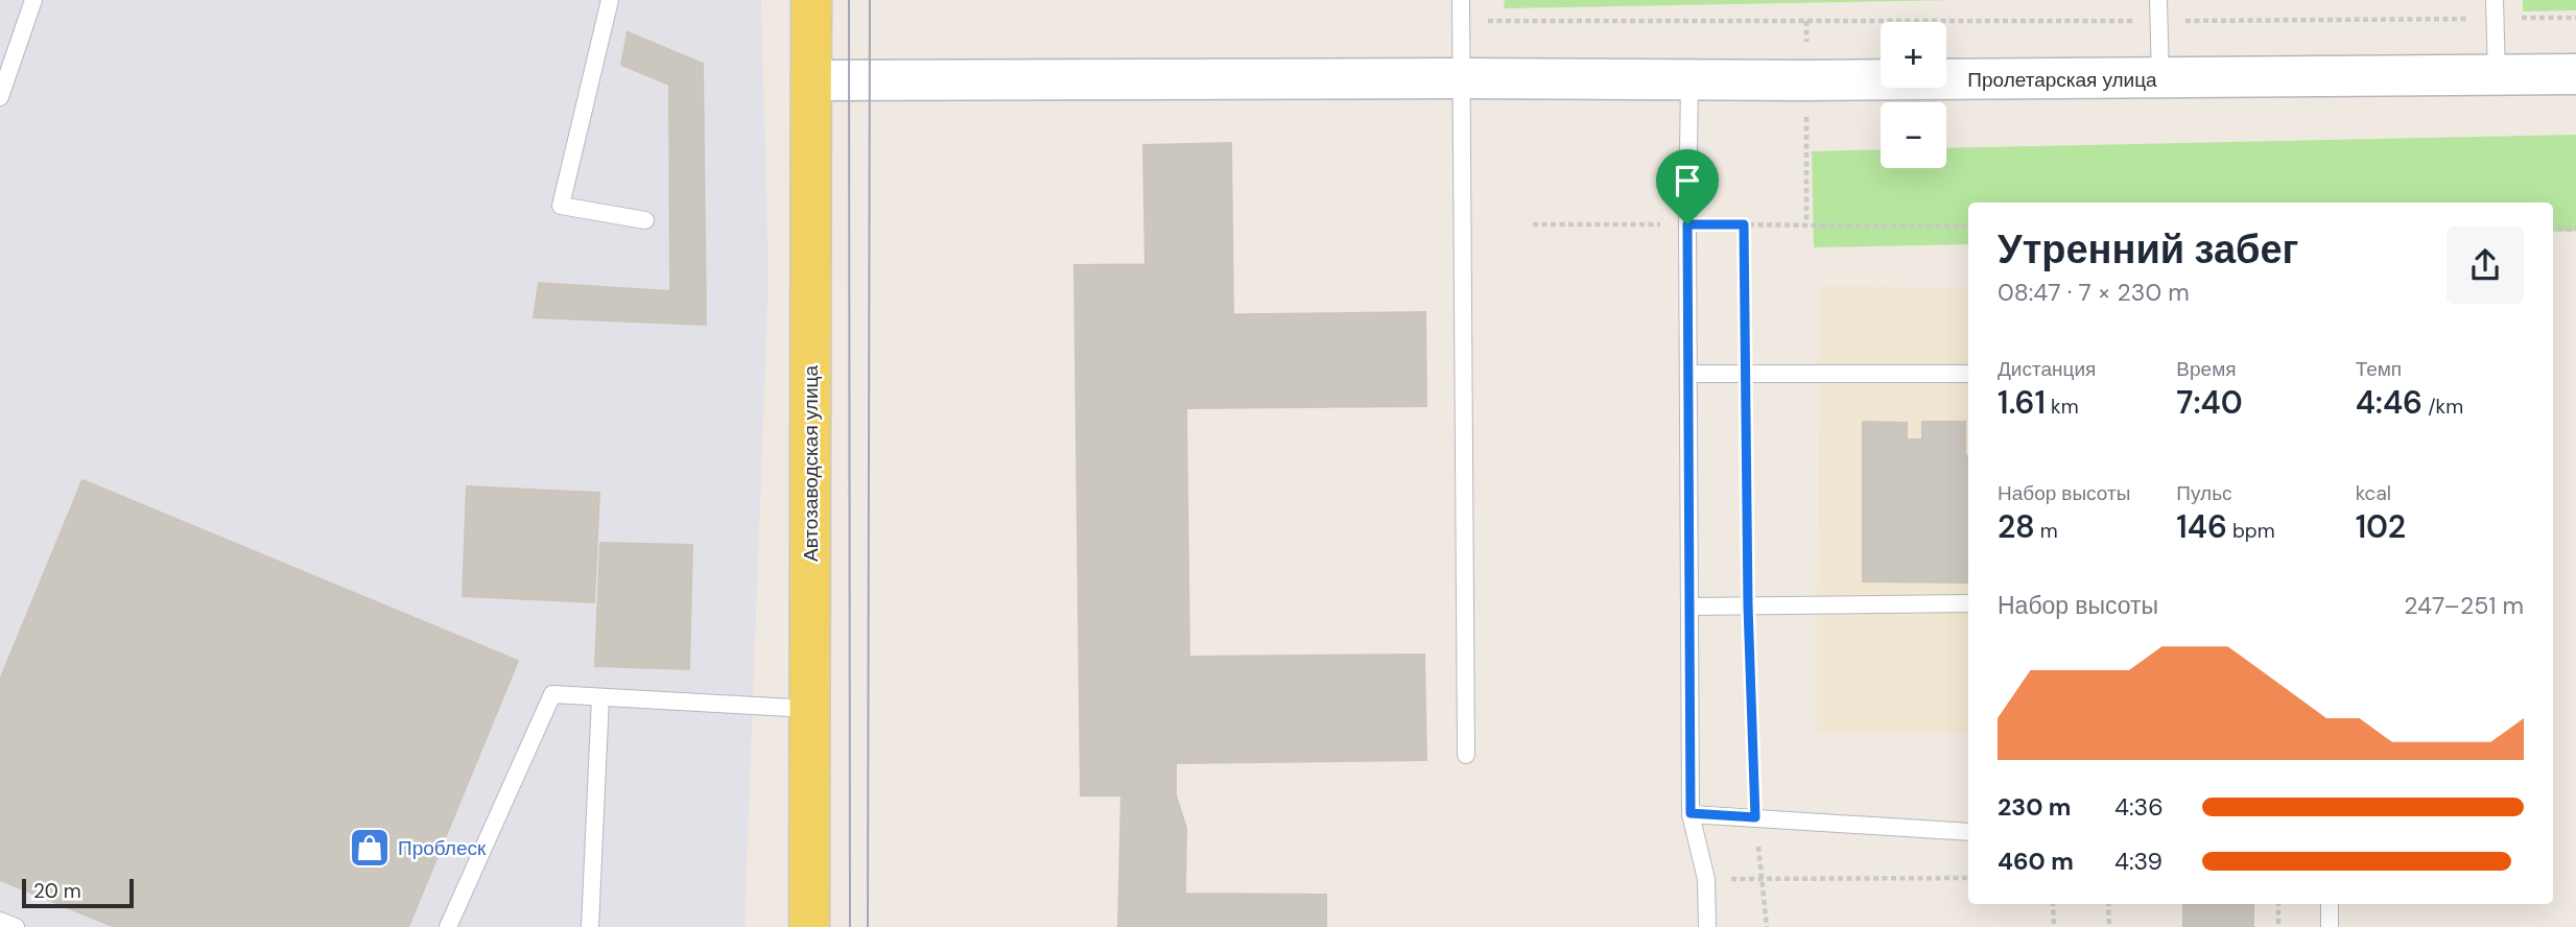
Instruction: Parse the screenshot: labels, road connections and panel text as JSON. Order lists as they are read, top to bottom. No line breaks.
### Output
{"streets":{"main road":["Автозаводская улица"],"street":["Пролетарская улица"]},"crossings":[["Пролетарская улица","Автозаводская улица"]],"places":{"shop":["Проблеск"]},"scale_bar":"20 m","page":{"map_buttons":["+","−"],"heading":["Утренний забег","08:47 · 7 × 230 m"],"stats":[["Дистанция","1.61 km"],["Время","7:40"],["Темп","4:46 /km"],["Набор высоты","28 m"],["Пульс","146 bpm"],["kcal","102"]],"chart":["Набор высоты","247–251 m"],"list":[{"name":"230 m","note":"4:36"},{"name":"460 m","note":"4:39"}],"scale":"20 m"}}
